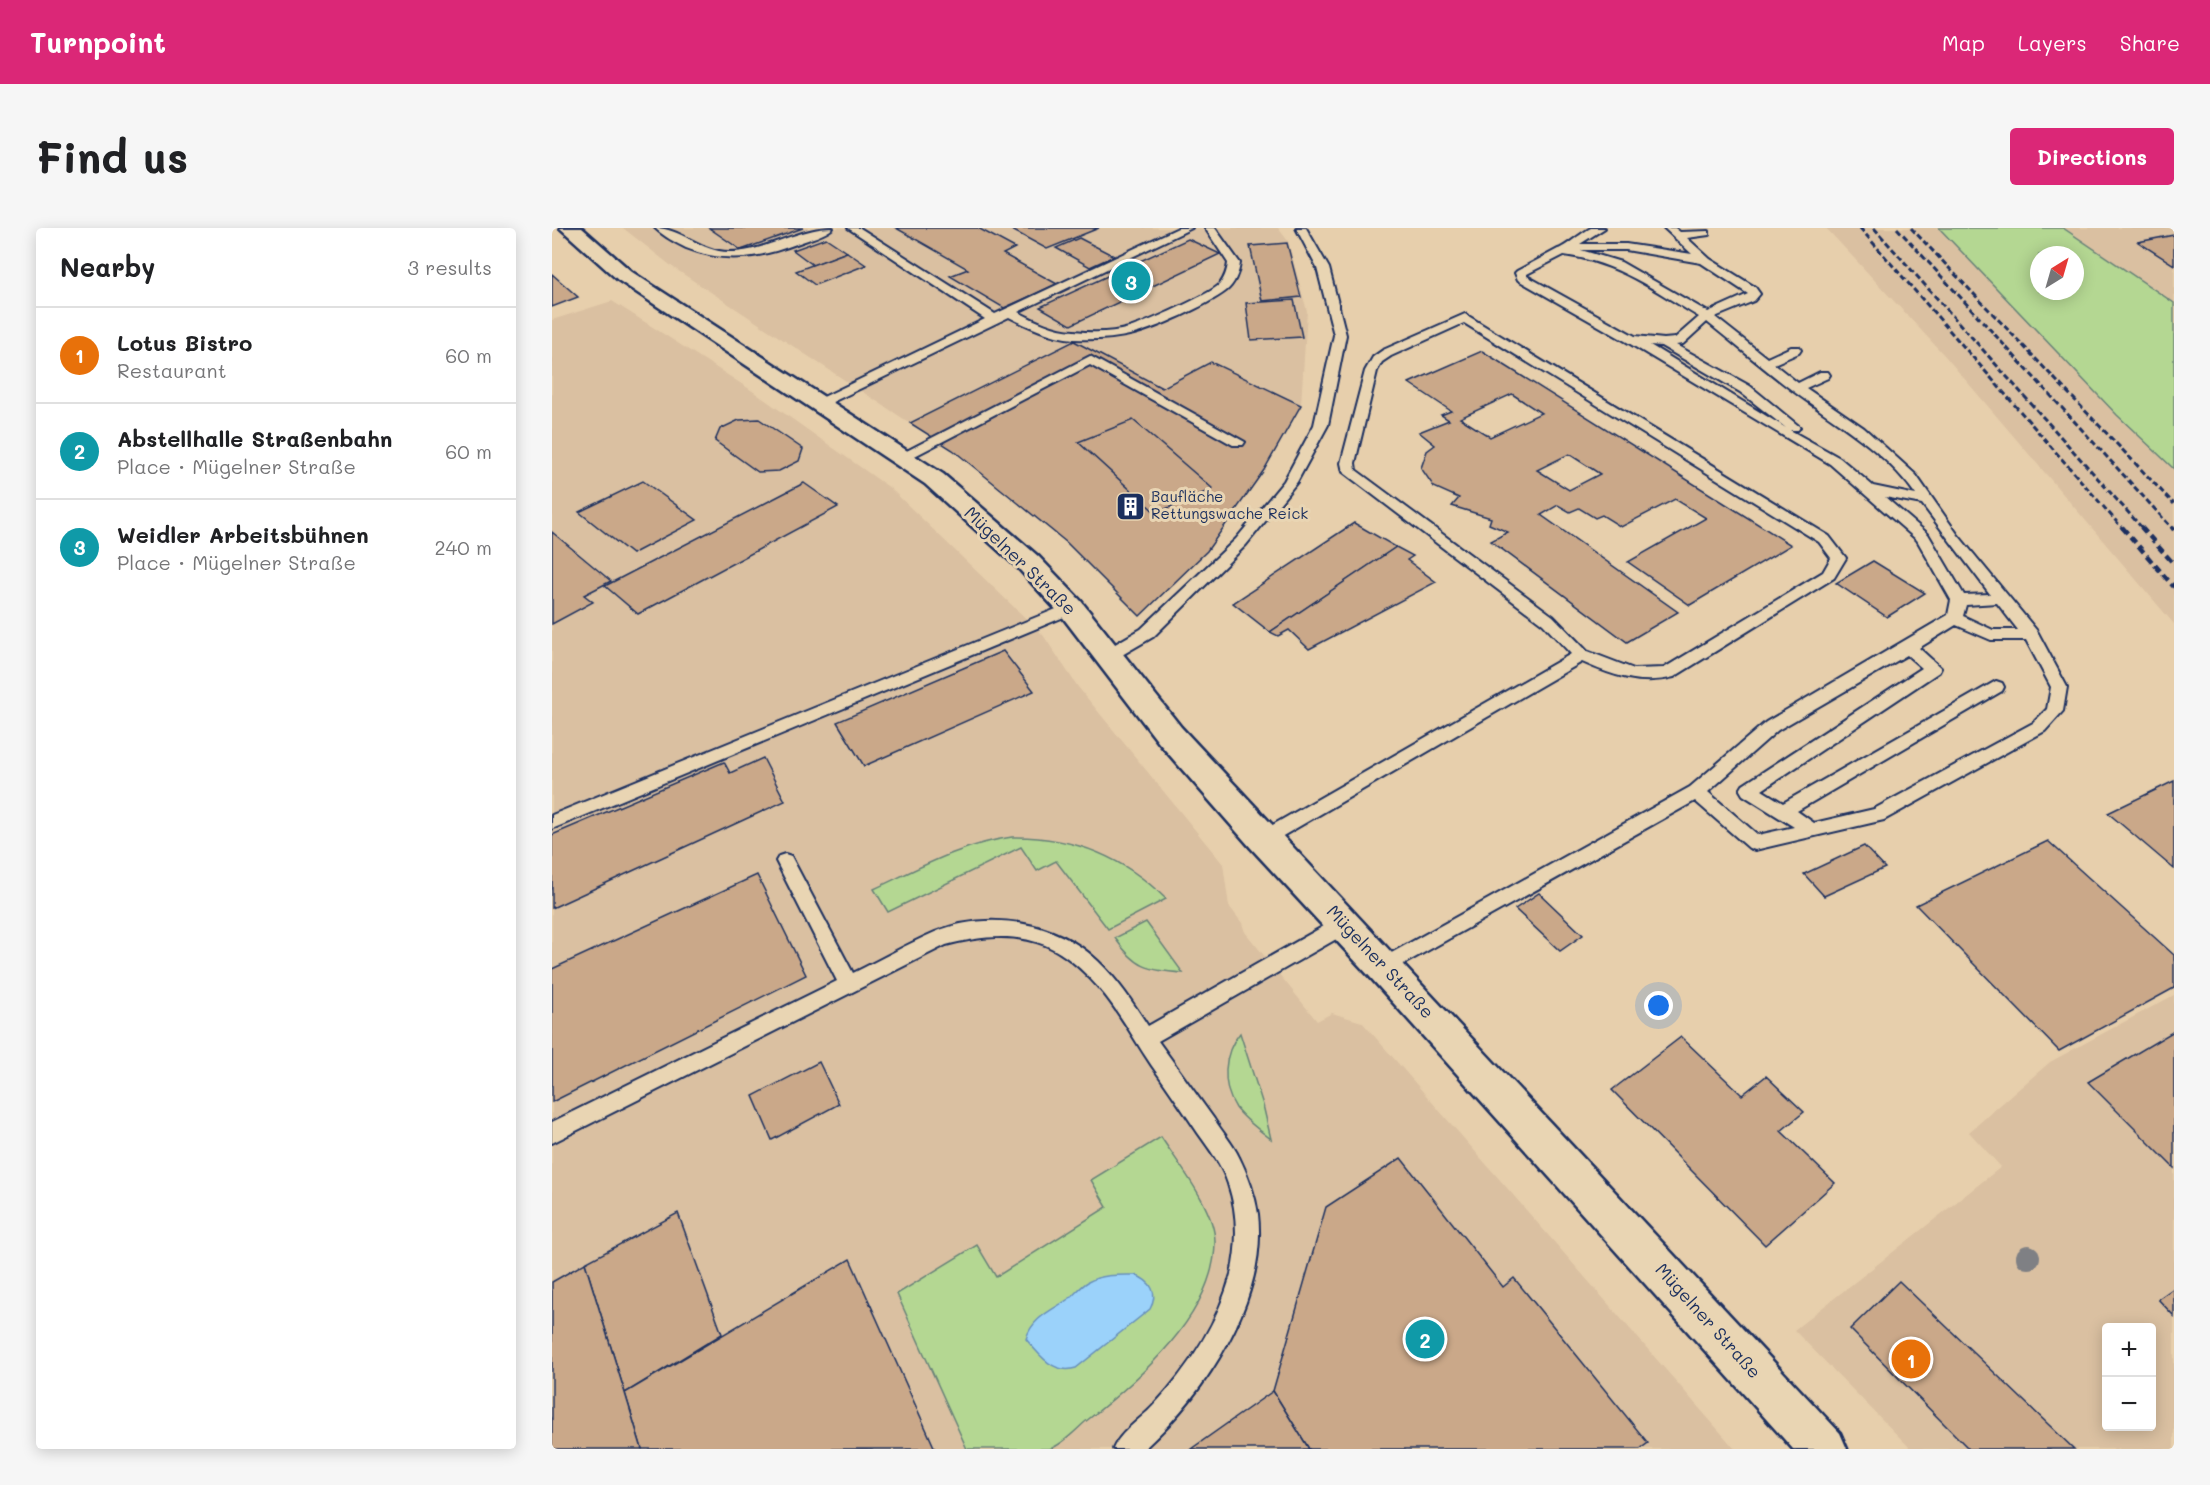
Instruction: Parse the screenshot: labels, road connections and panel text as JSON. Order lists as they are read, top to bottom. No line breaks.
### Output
{"streets":{"street":["Mügelner Straße"]},"places":{"building":["Baufläche Rettungswache Reick"]},"north":"top right","page":{"header":"Turnpoint","nav":["Map","Layers","Share"],"buttons":"Directions","title":"Find us","heading":["Nearby","3 results"],"pins":["3","2","1"],"list":[{"mark":"1","name":"Lotus Bistro","note":"Restaurant","value":"60 m"},{"mark":"2","name":"Abstellhalle Straßenbahn","note":"Place · Mügelner Straße","value":"60 m"},{"mark":"3","name":"Weidler Arbeitsbühnen","note":"Place · Mügelner Straße","value":"240 m"}],"map_buttons":["+","−"]}}
